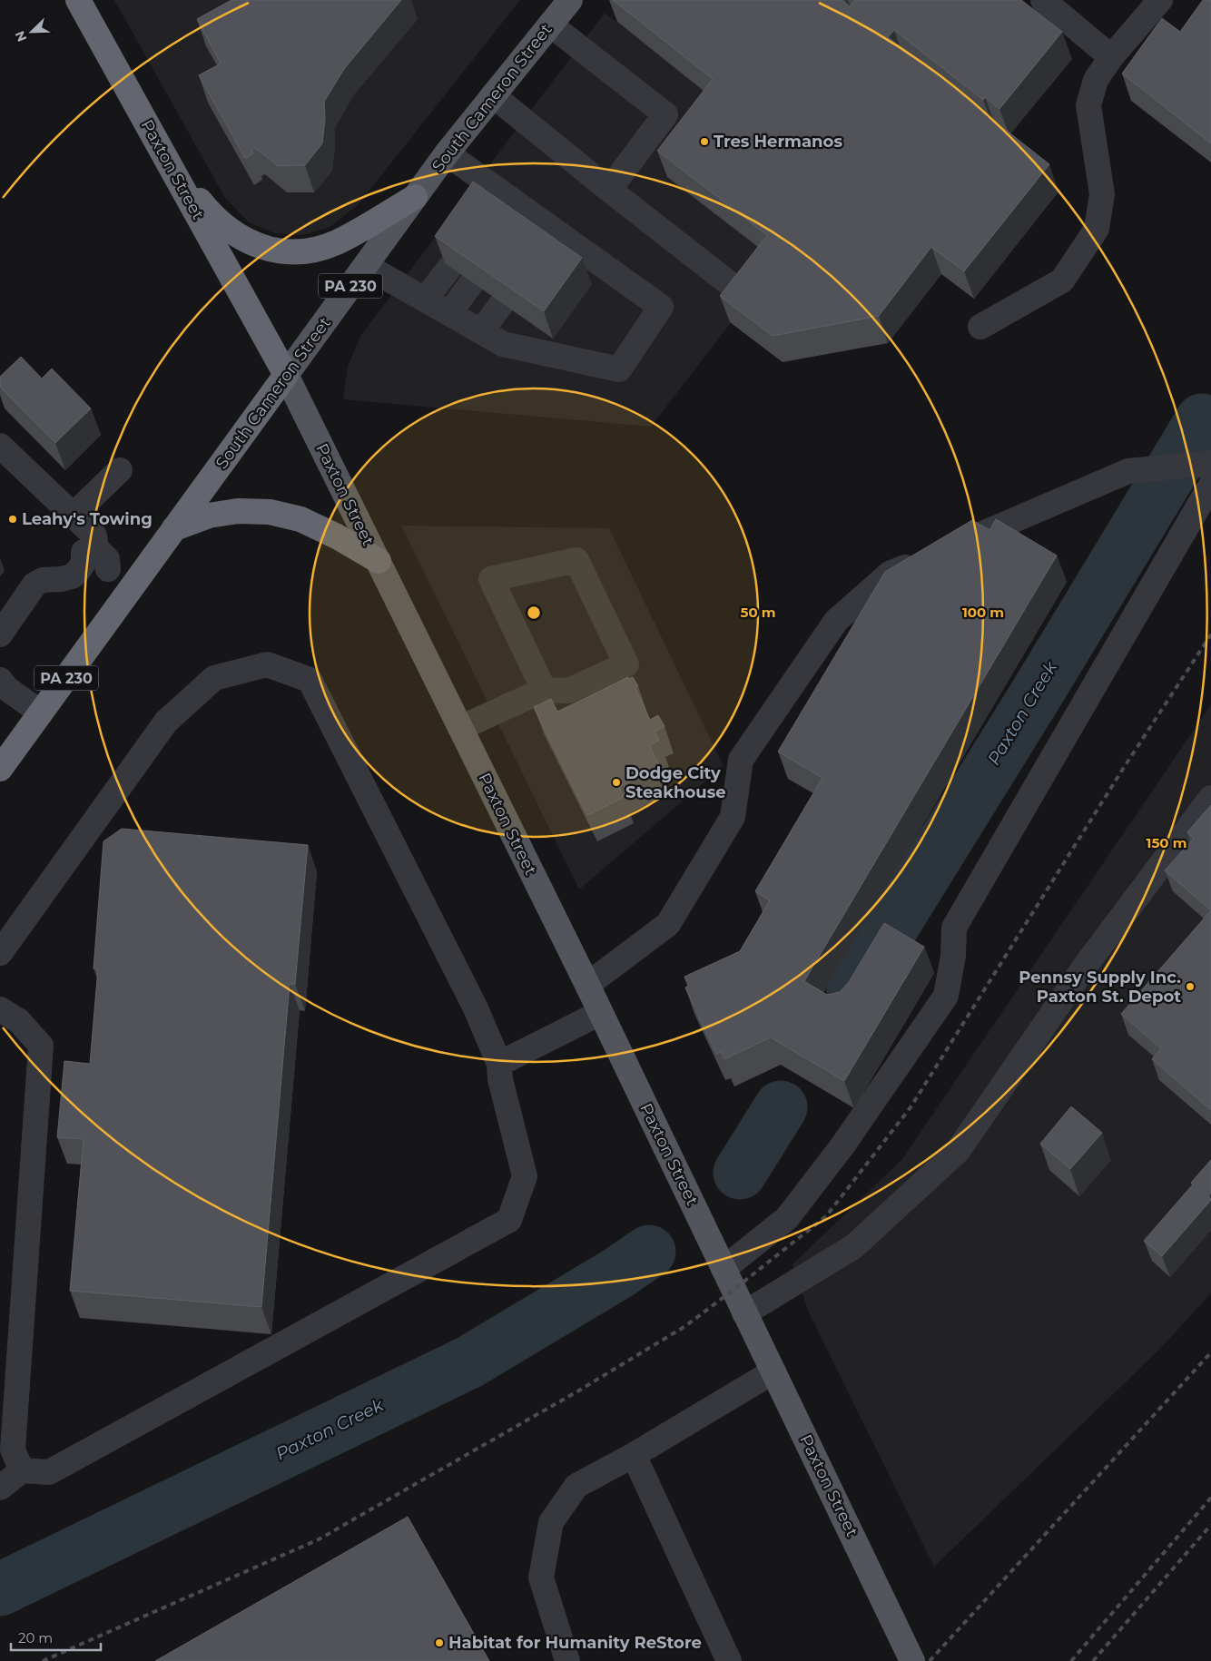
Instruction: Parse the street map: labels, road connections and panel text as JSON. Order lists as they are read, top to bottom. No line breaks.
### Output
{"streets":{"highway":["South Cameron Street","Paxton Street","PA 230"]},"crossings":[["South Cameron Street","Paxton Street"]],"water":["Paxton Creek"],"places":["Tres Hermanos","Leahy's Towing","Dodge City Steakhouse","Pennsy Supply Inc. Paxton St. Depot","Habitat for Humanity ReStore"],"scale_bar":"20 m","north":"bottom left","rings":["50 m","100 m","150 m"]}
